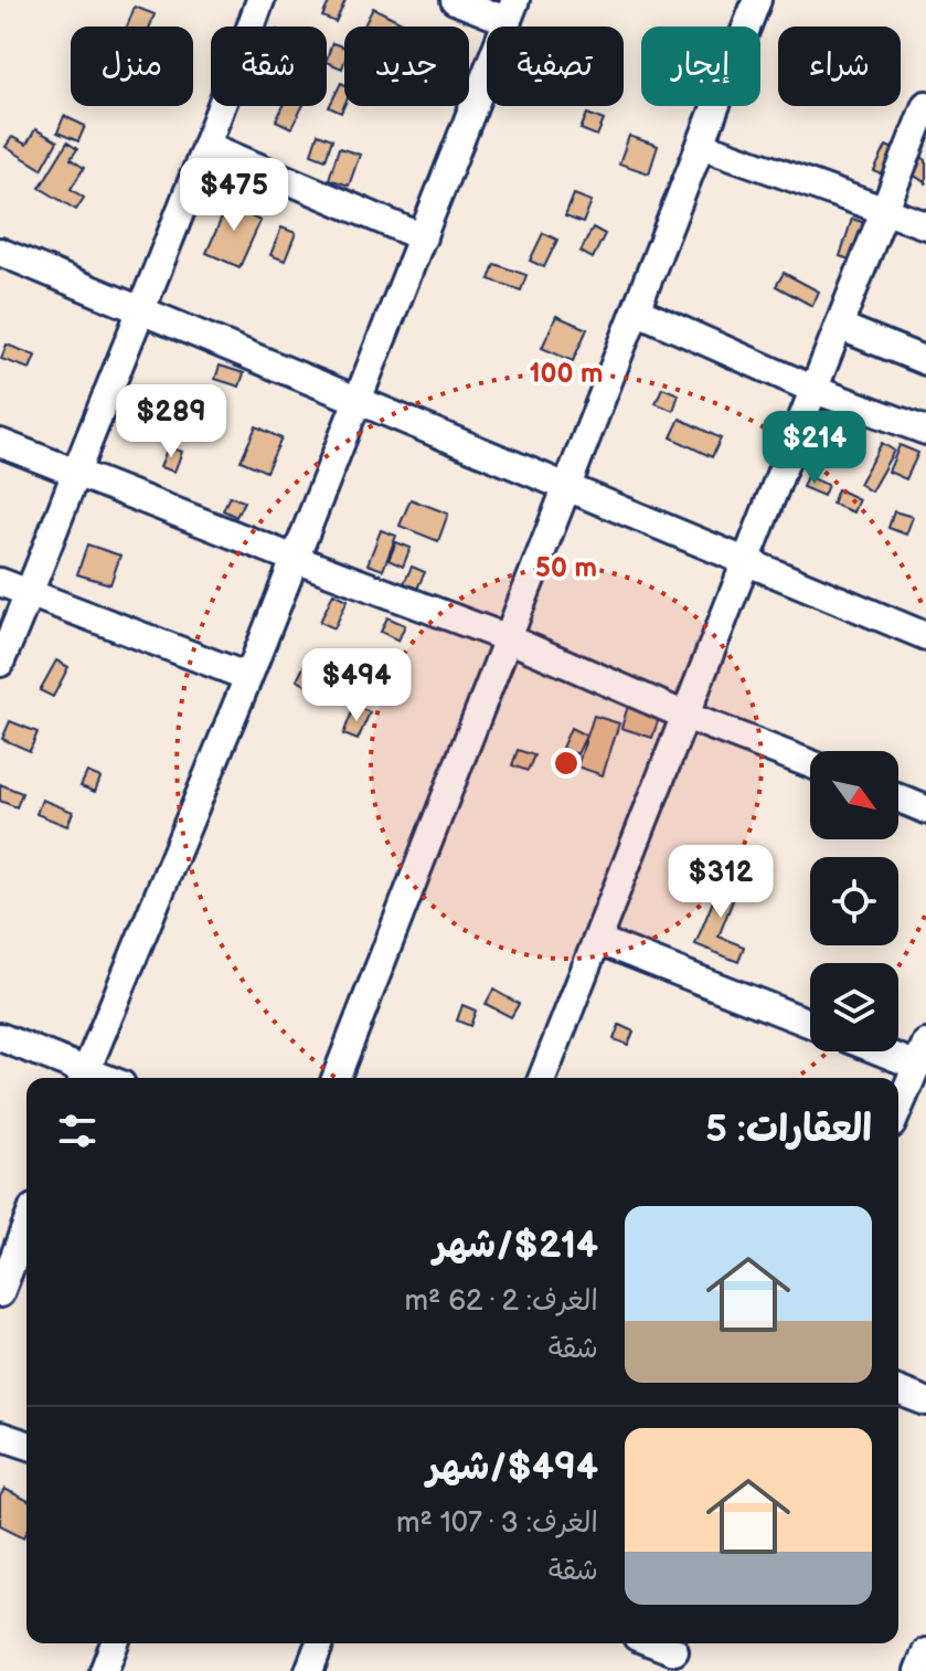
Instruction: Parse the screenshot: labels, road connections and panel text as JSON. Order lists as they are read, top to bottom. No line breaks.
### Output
{"north":"bottom right","page":{"chip":["شراء","إيجار","تصفية","جديد","شقة","منزل"],"price":["$475","$289","$214","$494","$312"],"heading":"العقارات: 5","list":[{"name":"$214/شهر","note":"الغرف: 2 · 62 m² · شقة"},{"name":"$494/شهر","note":"الغرف: 3 · 107 m² · شقة"}]},"rings":["100 m","50 m"]}
